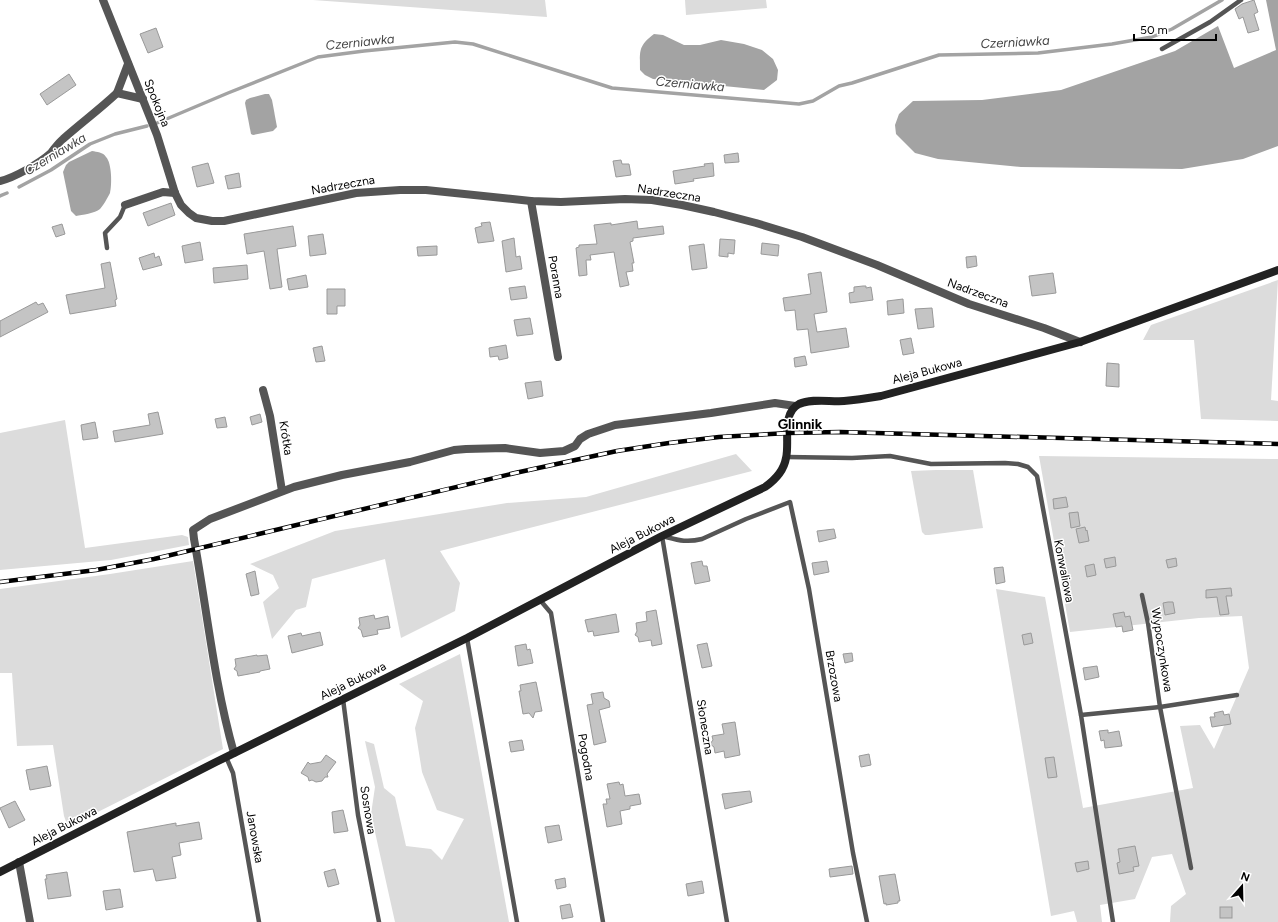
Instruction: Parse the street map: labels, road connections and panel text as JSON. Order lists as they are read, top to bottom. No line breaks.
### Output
{"streets":{"street":["Spokojna","Nadrzeczna","Poranna","Aleja Bukowa","Krótka"],"lane":["Konwaliowa","Wypoczynkowa","Brzozowa","Słoneczna","Pogodna","Sosnowa","Janowska"]},"crossings":[["Spokojna","Nadrzeczna"],["Nadrzeczna","Poranna"],["Nadrzeczna","Aleja Bukowa"],["Aleja Bukowa","Konwaliowa"],["Aleja Bukowa","Brzozowa"],["Aleja Bukowa","Słoneczna"],["Aleja Bukowa","Pogodna"],["Aleja Bukowa","Sosnowa"],["Aleja Bukowa","Janowska"],["Brzozowa","Słoneczna"]],"districts":["Glinnik"],"water":["Czerniawka"],"scale_bar":"50 m","north":"top"}
